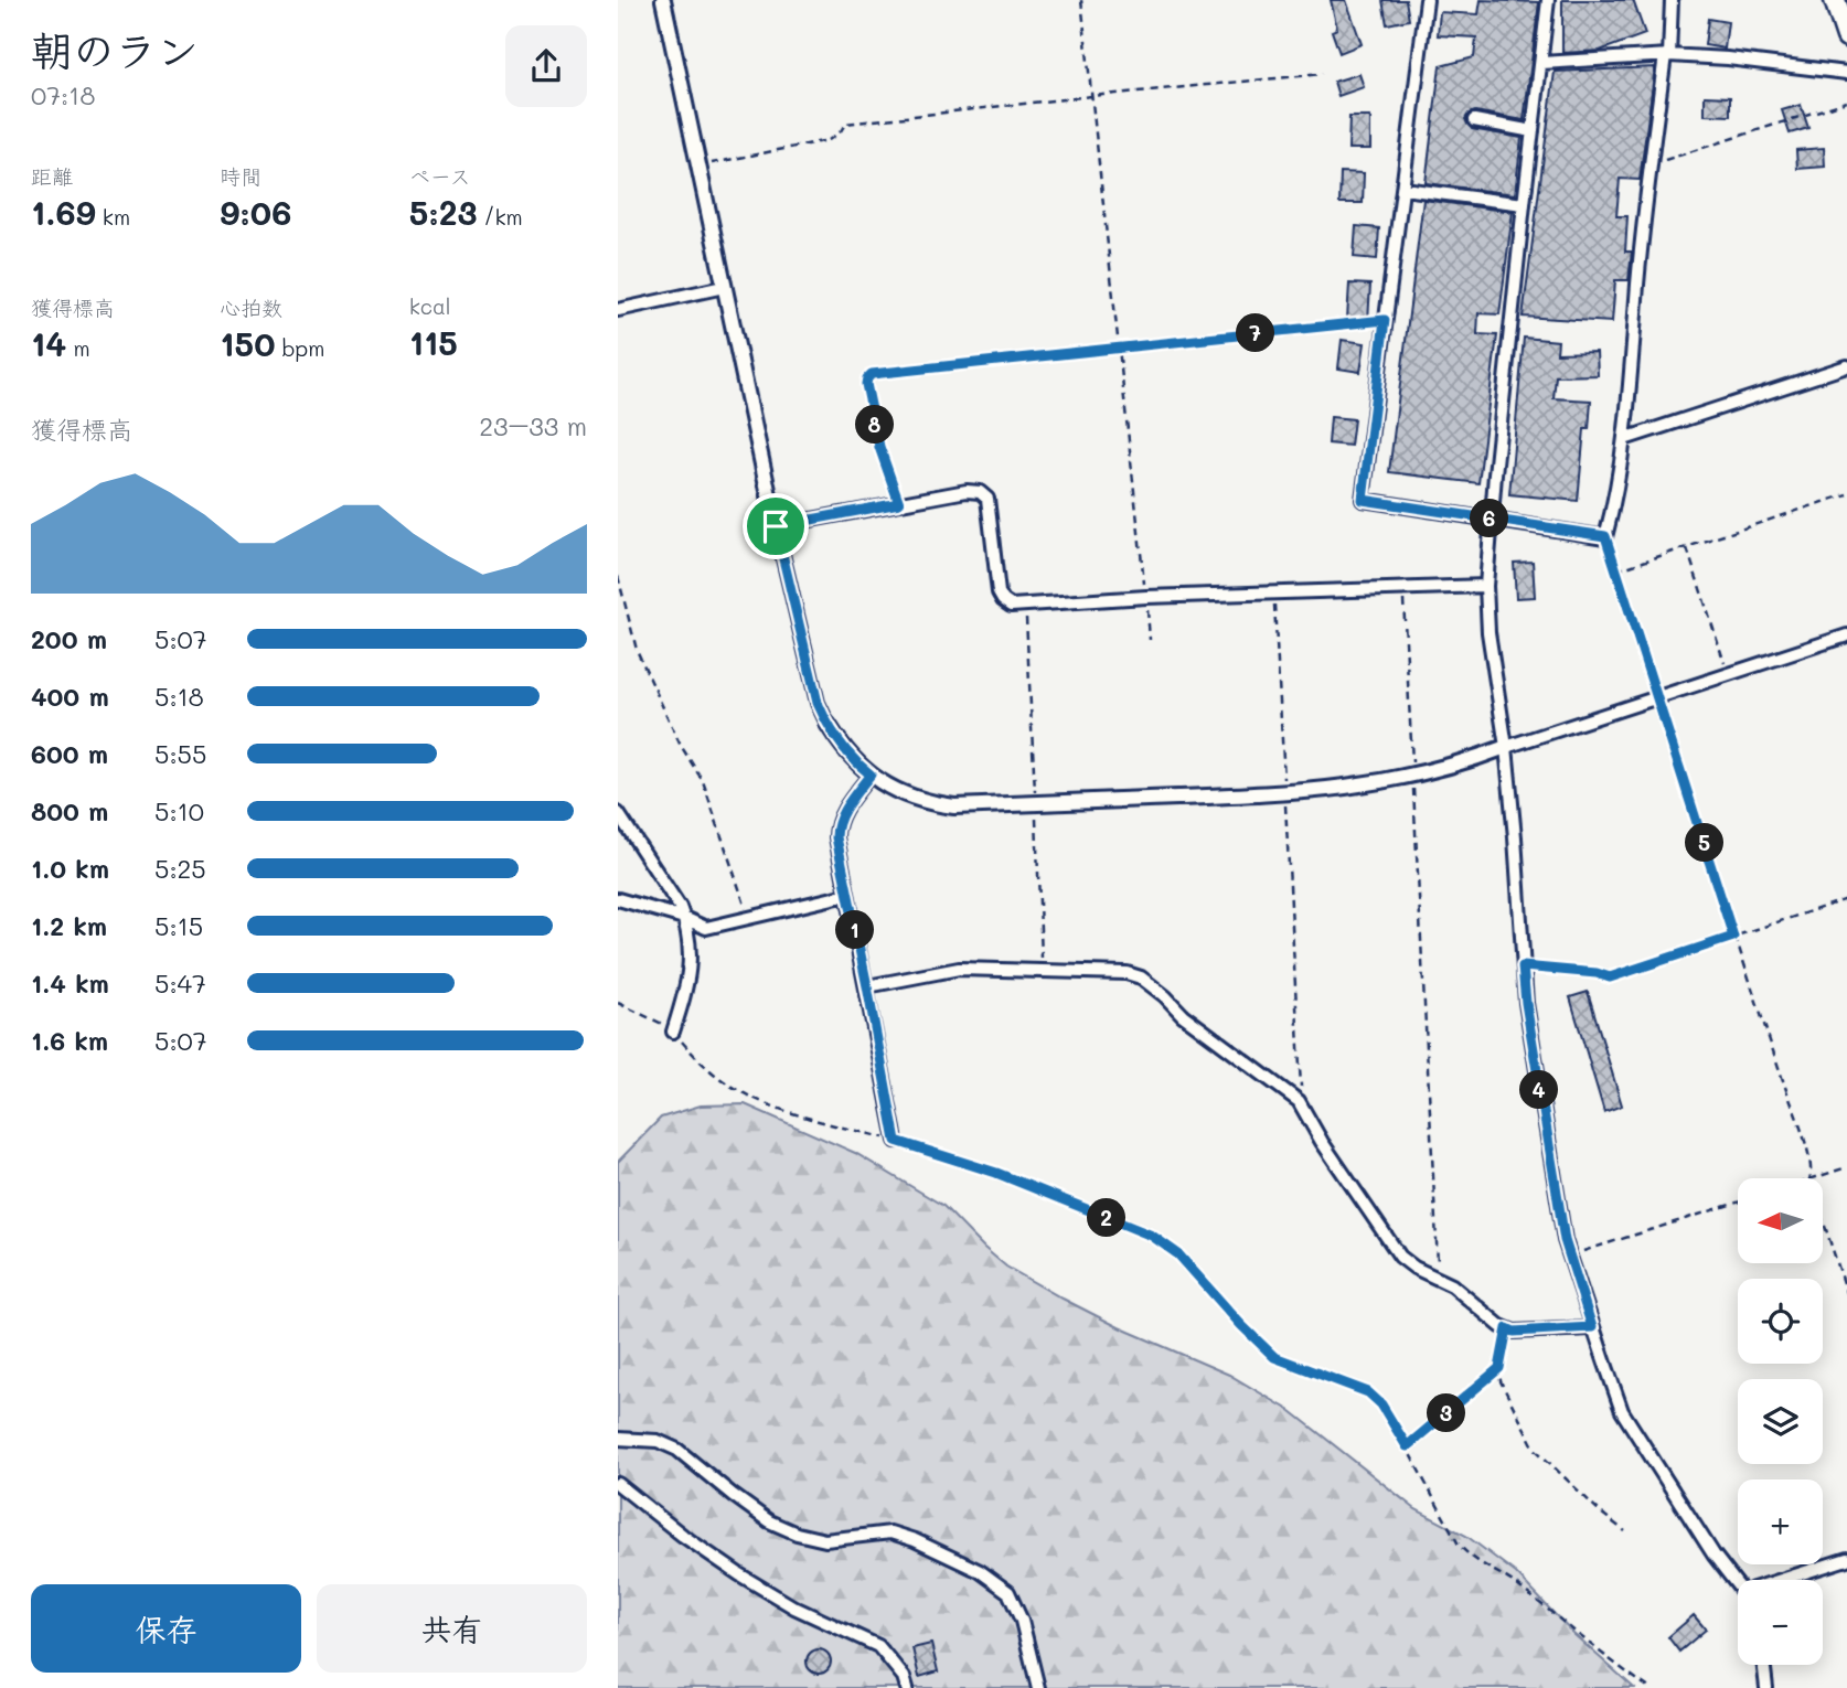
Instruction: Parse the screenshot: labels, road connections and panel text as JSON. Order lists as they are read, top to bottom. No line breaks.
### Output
{"north":"left","page":{"heading":["朝のラン","07:18"],"stats":[["距離","1.69 km"],["時間","9:06"],["ペース","5:23 /km"],["獲得標高","14 m"],["心拍数","150 bpm"],["kcal","115"]],"pins":["7","8","6","5","1","4","2","3"],"chart":["獲得標高","23–33 m"],"list":[{"name":"200 m","note":"5:07"},{"name":"400 m","note":"5:18"},{"name":"600 m","note":"5:55"},{"name":"800 m","note":"5:10"},{"name":"1.0 km","note":"5:25"},{"name":"1.2 km","note":"5:15"},{"name":"1.4 km","note":"5:47"},{"name":"1.6 km","note":"5:07"}],"map_buttons":["+","−"],"buttons":["保存","共有"]}}
